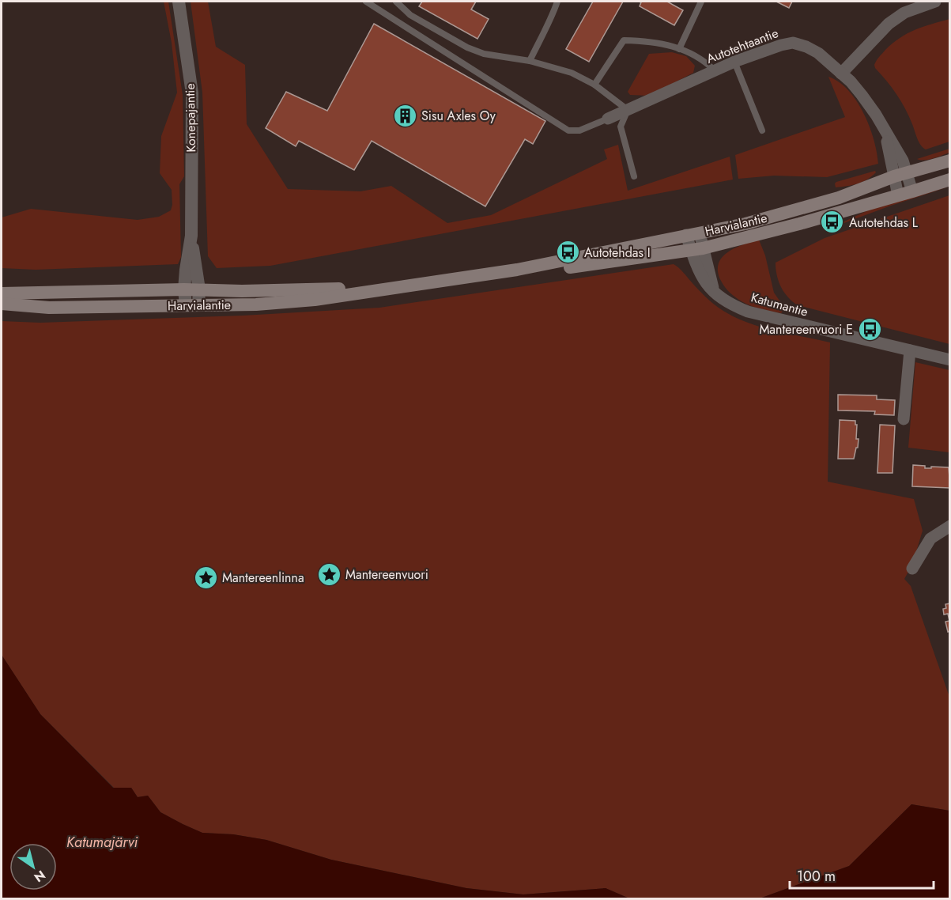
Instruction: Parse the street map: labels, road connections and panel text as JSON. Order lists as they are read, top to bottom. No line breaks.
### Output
{"streets":{"main road":["Harvialantie"],"street":["Autotehtaantie","Konepajantie","Katumantie"]},"crossings":[["Autotehtaantie","Harvialantie"],["Konepajantie","Harvialantie"],["Harvialantie","Katumantie"]],"water":["Katumajärvi"],"places":{"building":["Sisu Axles Oy"],"bus stop":["Autotehdas L","Autotehdas I","Mantereenvuori E"],"place":["Mantereenvuori","Mantereenlinna"]},"scale_bar":"100 m","north":"bottom right"}
